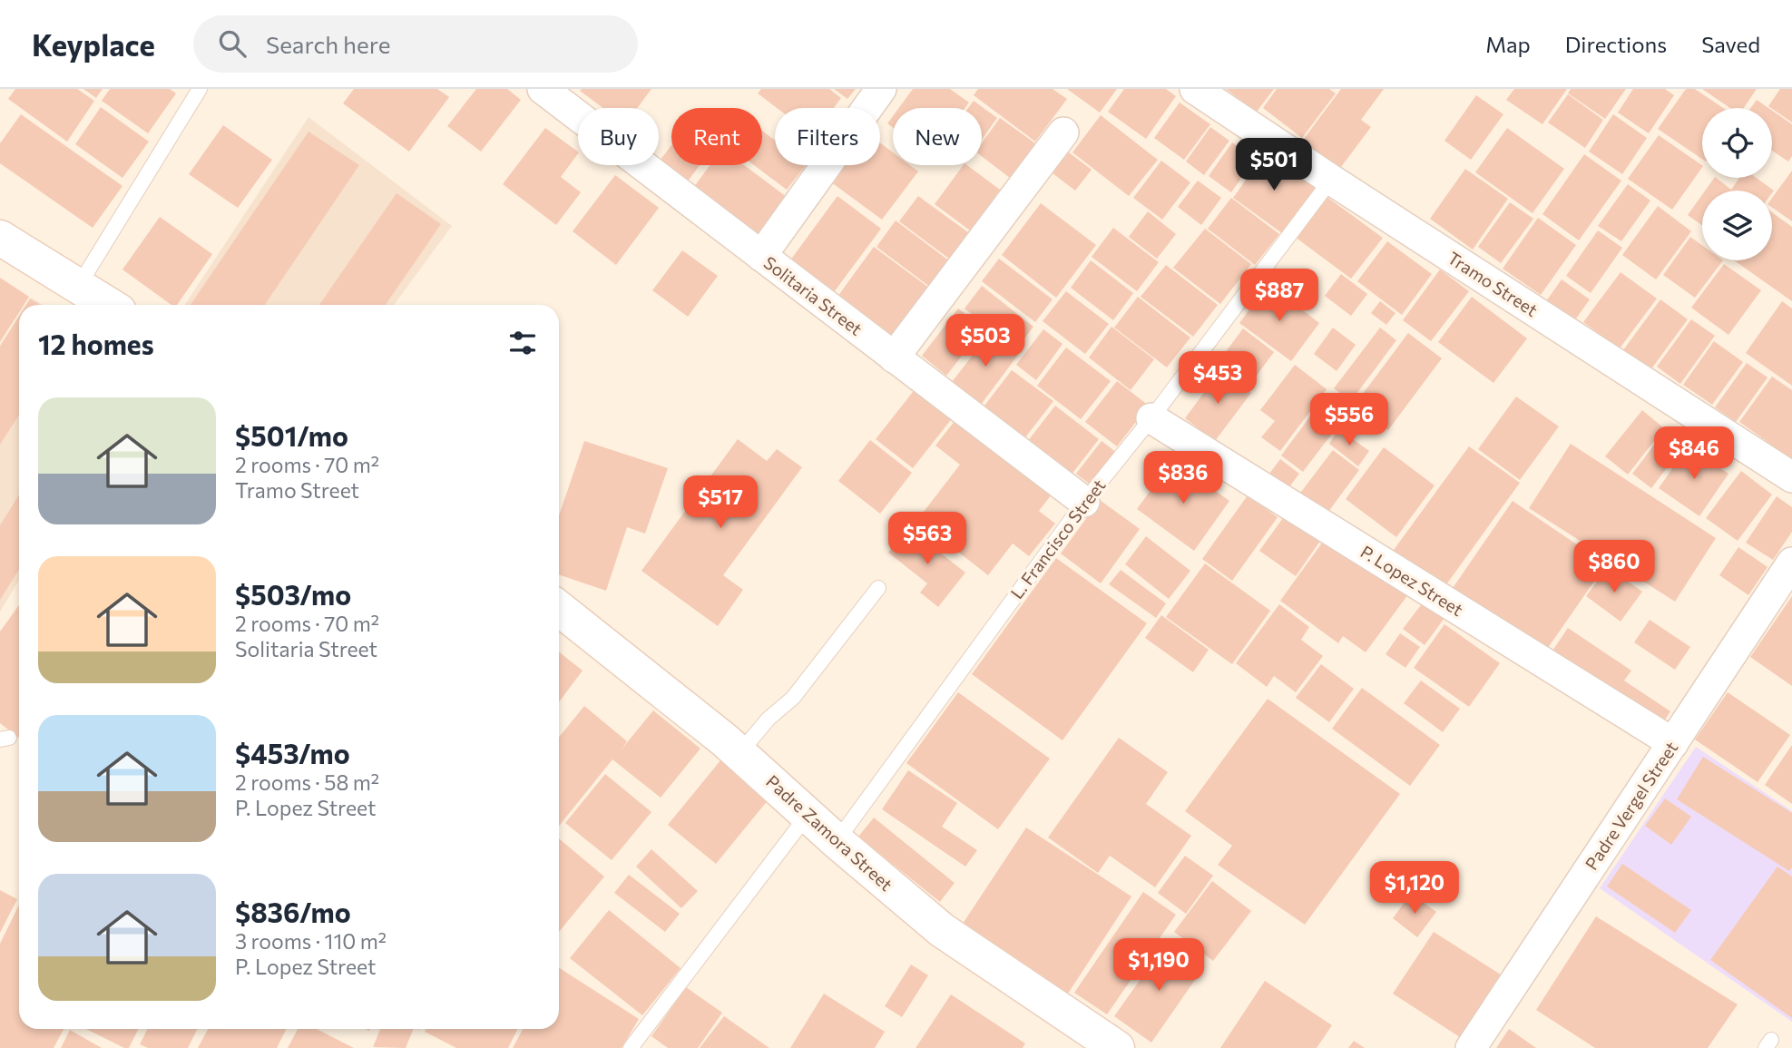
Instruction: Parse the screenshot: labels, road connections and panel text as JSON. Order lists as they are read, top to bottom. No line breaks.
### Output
{"streets":{"street":["Tramo Street","Solitaria Street","P. Lopez Street","Padre Vergel Street","Padre Zamora Street"],"lane":["L. Francisco Street"]},"crossings":[["Tramo Street","L. Francisco Street"],["Solitaria Street","L. Francisco Street"],["L. Francisco Street","P. Lopez Street"],["L. Francisco Street","Padre Zamora Street"],["P. Lopez Street","Padre Vergel Street"]],"page":{"header":"Keyplace","search":"Search here","nav":["Map","Directions","Saved"],"chip":["Buy","Rent","Filters","New"],"price":["$501","$887","$503","$453","$556","$846","$836","$517","$563","$860","$1,120","$1,190"],"heading":"12 homes","list":[{"name":"$501/mo","note":"2 rooms · 70 m² · Tramo Street"},{"name":"$503/mo","note":"2 rooms · 70 m² · Solitaria Street"},{"name":"$453/mo","note":"2 rooms · 58 m² · P. Lopez Street"},{"name":"$836/mo","note":"3 rooms · 110 m² · P. Lopez Street"}]}}
